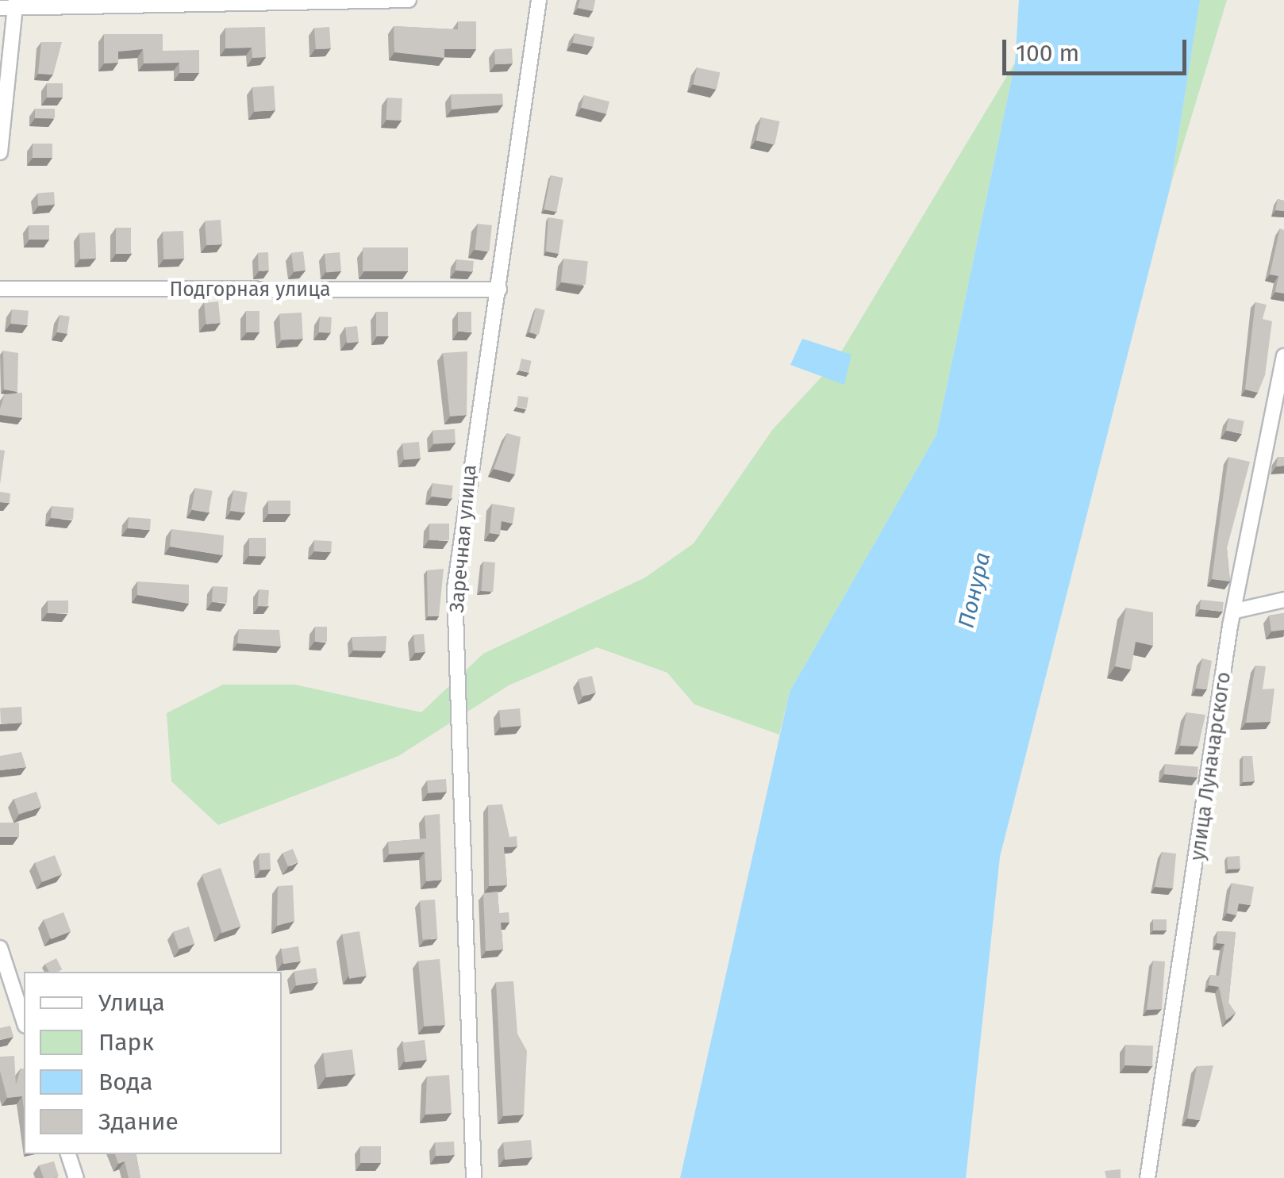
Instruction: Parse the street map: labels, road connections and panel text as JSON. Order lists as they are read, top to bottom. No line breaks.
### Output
{"streets":{"street":["Подгорная улица","Заречная улица","улица Луначарского"]},"crossings":[["Подгорная улица","Заречная улица"]],"water":["Понура"],"legend":["Улица","Парк","Вода","Здание"],"scale_bar":"100 m"}
